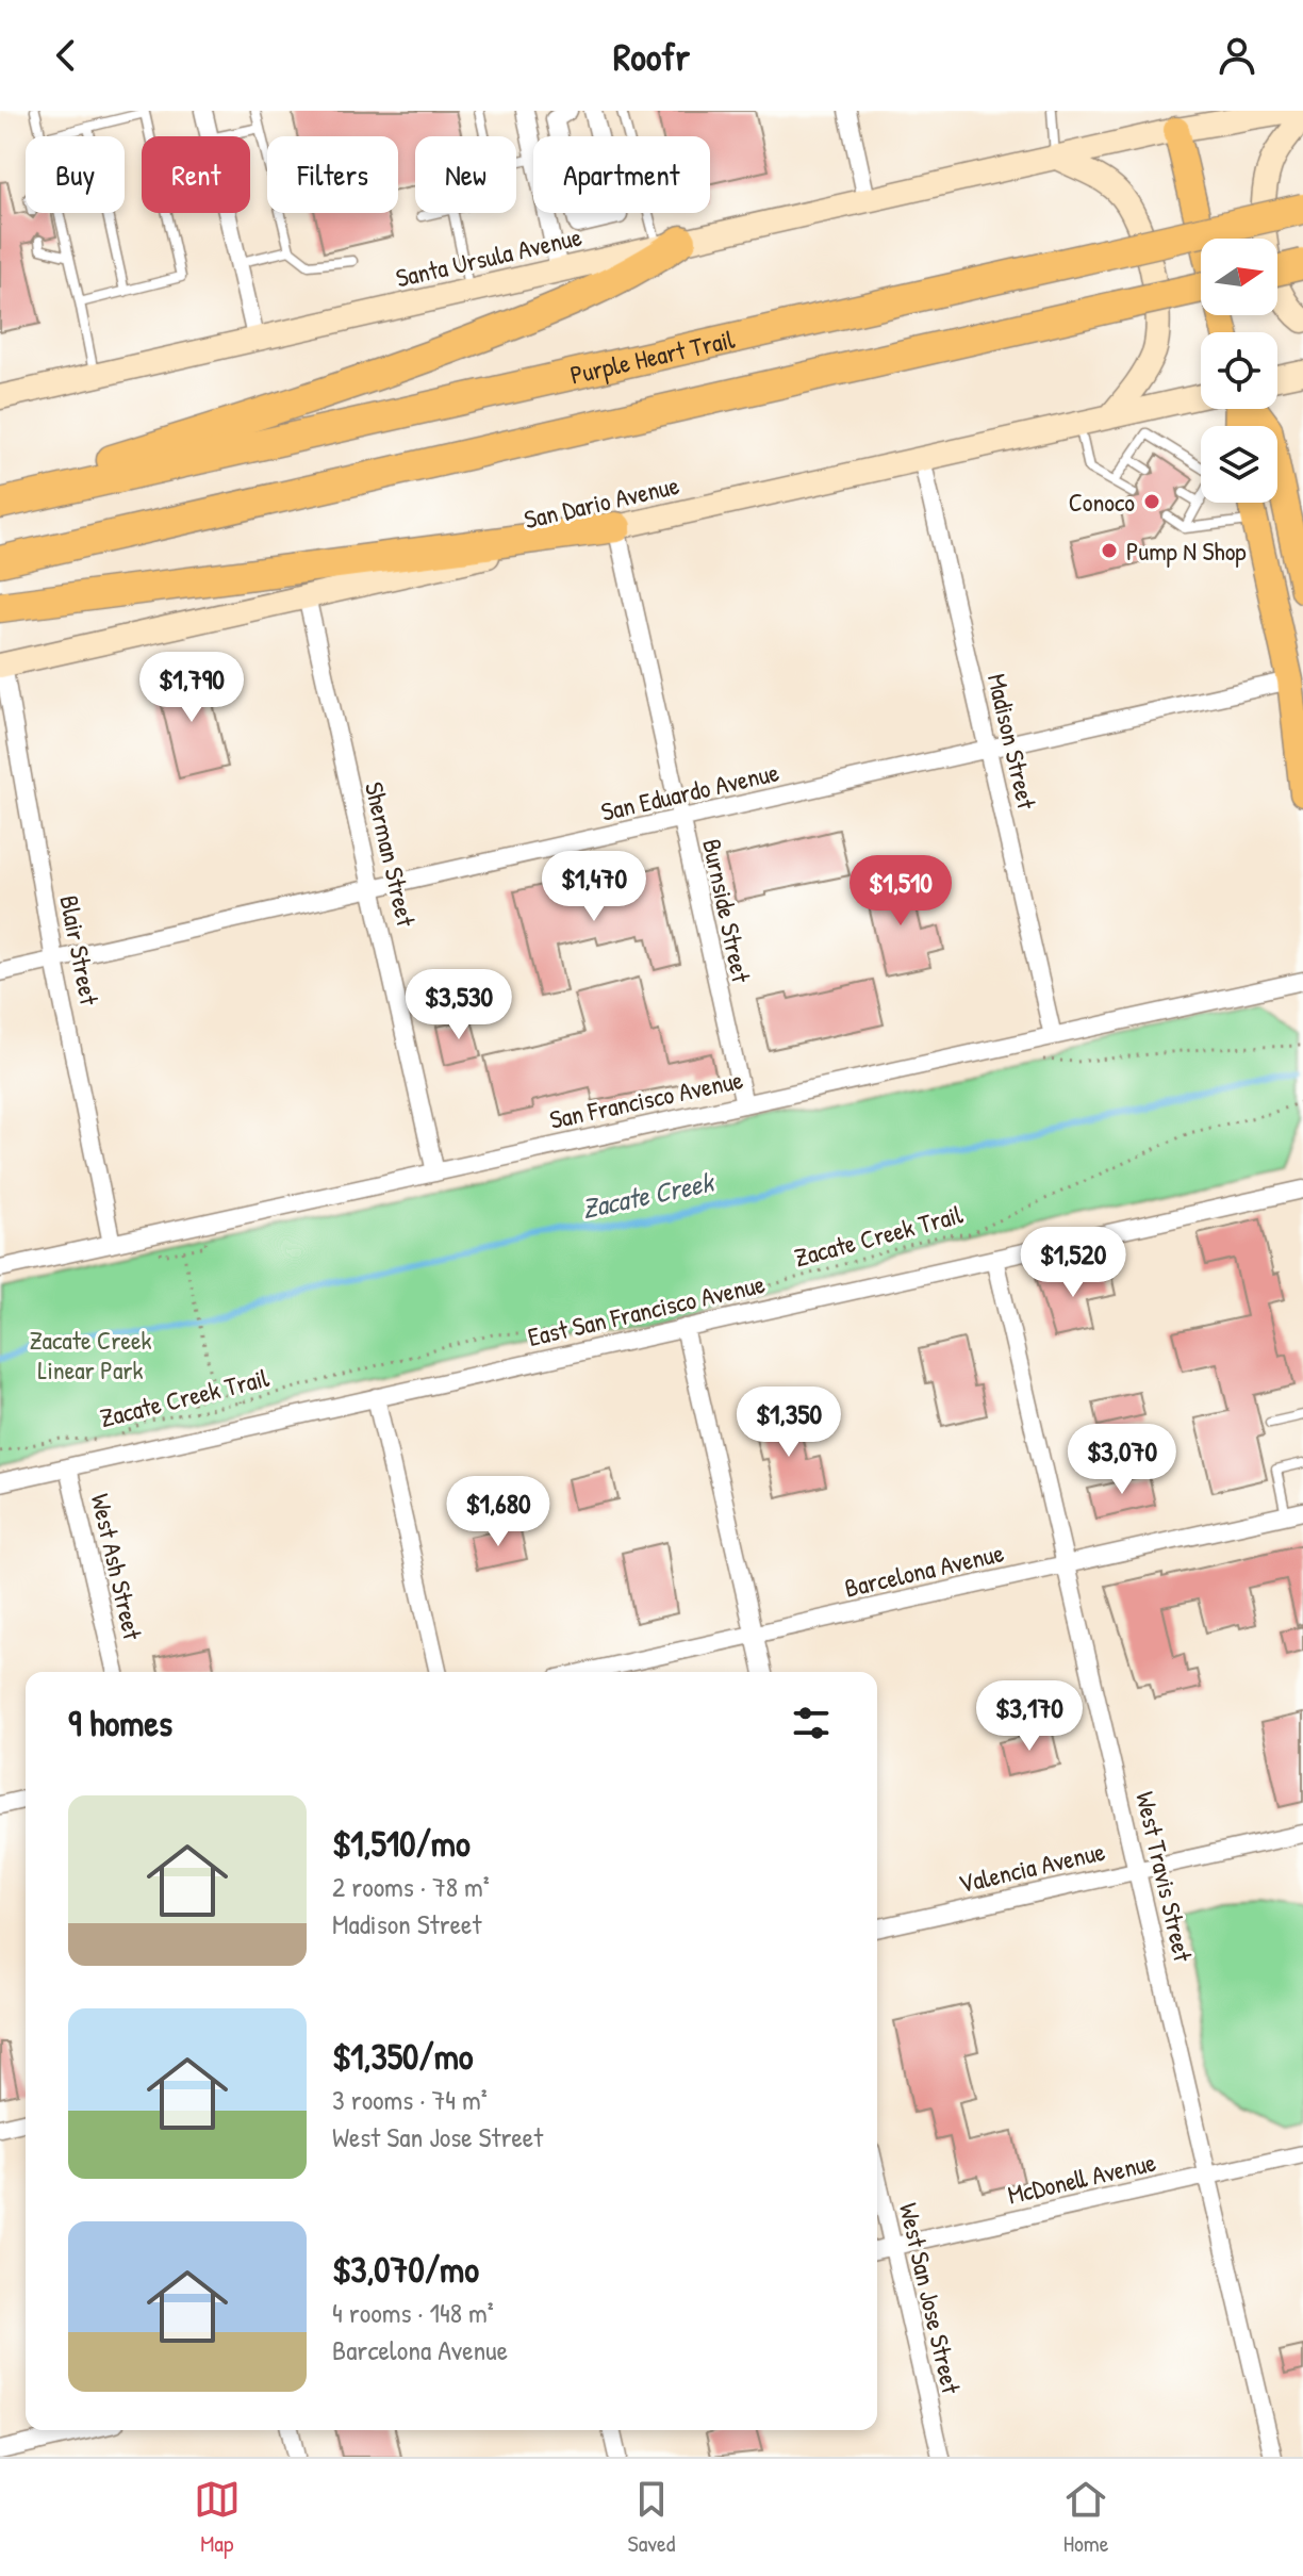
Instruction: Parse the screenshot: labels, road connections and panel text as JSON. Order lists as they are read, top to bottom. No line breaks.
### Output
{"streets":{"highway":["Purple Heart Trail"],"main road":["Santa Ursula Avenue","San Dario Avenue"],"street":["Madison Street","San Eduardo Avenue","Sherman Street","Burnside Street","Blair Street","San Francisco Avenue","East San Francisco Avenue","West Ash Street","Barcelona Avenue","Valencia Avenue","West Travis Street","McDonell Avenue","West San Jose Street"],"path":["Zacate Creek Trail"]},"crossings":[["San Dario Avenue","Madison Street"],["San Dario Avenue","Sherman Street"],["San Dario Avenue","Burnside Street"],["San Dario Avenue","Blair Street"],["Madison Street","San Eduardo Avenue"],["Madison Street","San Francisco Avenue"],["San Eduardo Avenue","Sherman Street"],["San Eduardo Avenue","Burnside Street"],["San Eduardo Avenue","Blair Street"],["Sherman Street","San Francisco Avenue"],["Burnside Street","San Francisco Avenue"],["Blair Street","San Francisco Avenue"],["East San Francisco Avenue","West Ash Street"],["East San Francisco Avenue","West Travis Street"],["Barcelona Avenue","West Travis Street"],["Valencia Avenue","West Travis Street"],["West Travis Street","McDonell Avenue"],["McDonell Avenue","West San Jose Street"]],"water":["Zacate Creek"],"parks":["Zacate Creek Linear Park"],"places":["Conoco","Pump N Shop"],"north":"right","page":{"header":"Roofr","chip":["Buy","Rent","Filters","New","Apartment"],"price":["$1,790","$1,470","$1,510","$3,530","$1,520","$1,350","$3,070","$1,680","$3,170"],"heading":"9 homes","list":[{"name":"$1,510/mo","note":"2 rooms · 78 m² · Madison Street"},{"name":"$1,350/mo","note":"3 rooms · 74 m² · West San Jose Street"},{"name":"$3,070/mo","note":"4 rooms · 148 m² · Barcelona Avenue"}],"tabs":["Map","Saved","Home"]}}
